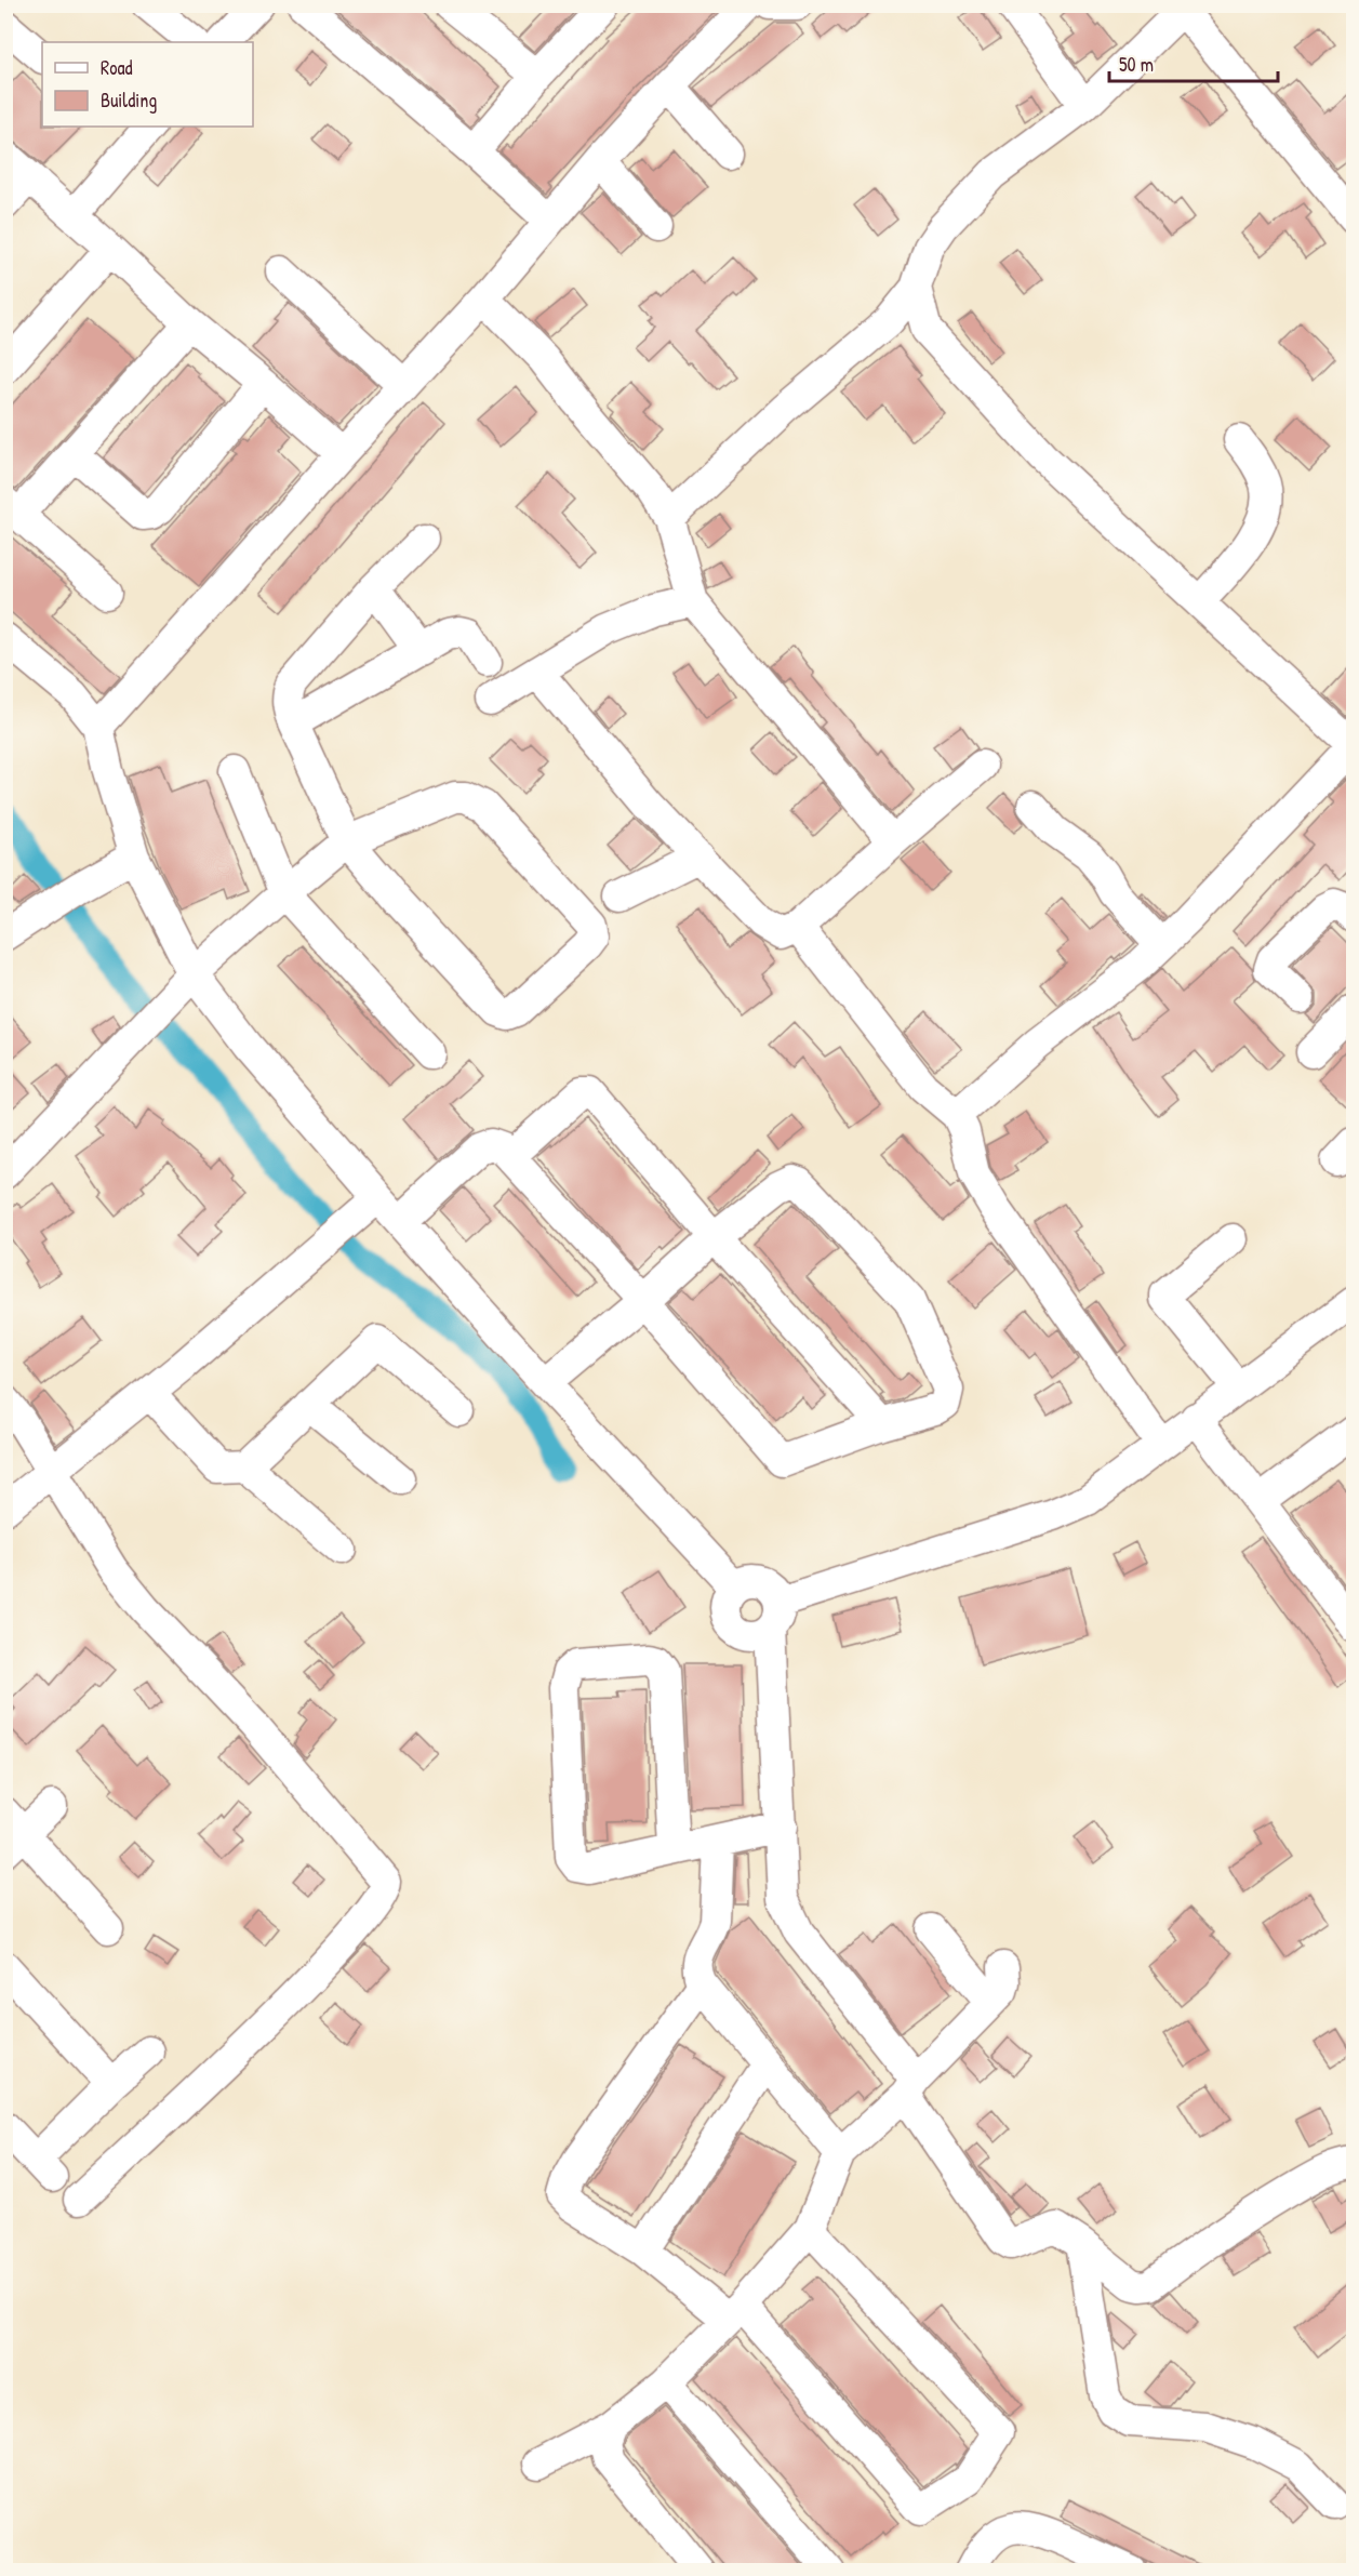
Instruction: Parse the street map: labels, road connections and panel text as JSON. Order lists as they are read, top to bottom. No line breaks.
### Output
{"legend":["Road","Building"],"scale_bar":"50 m"}
